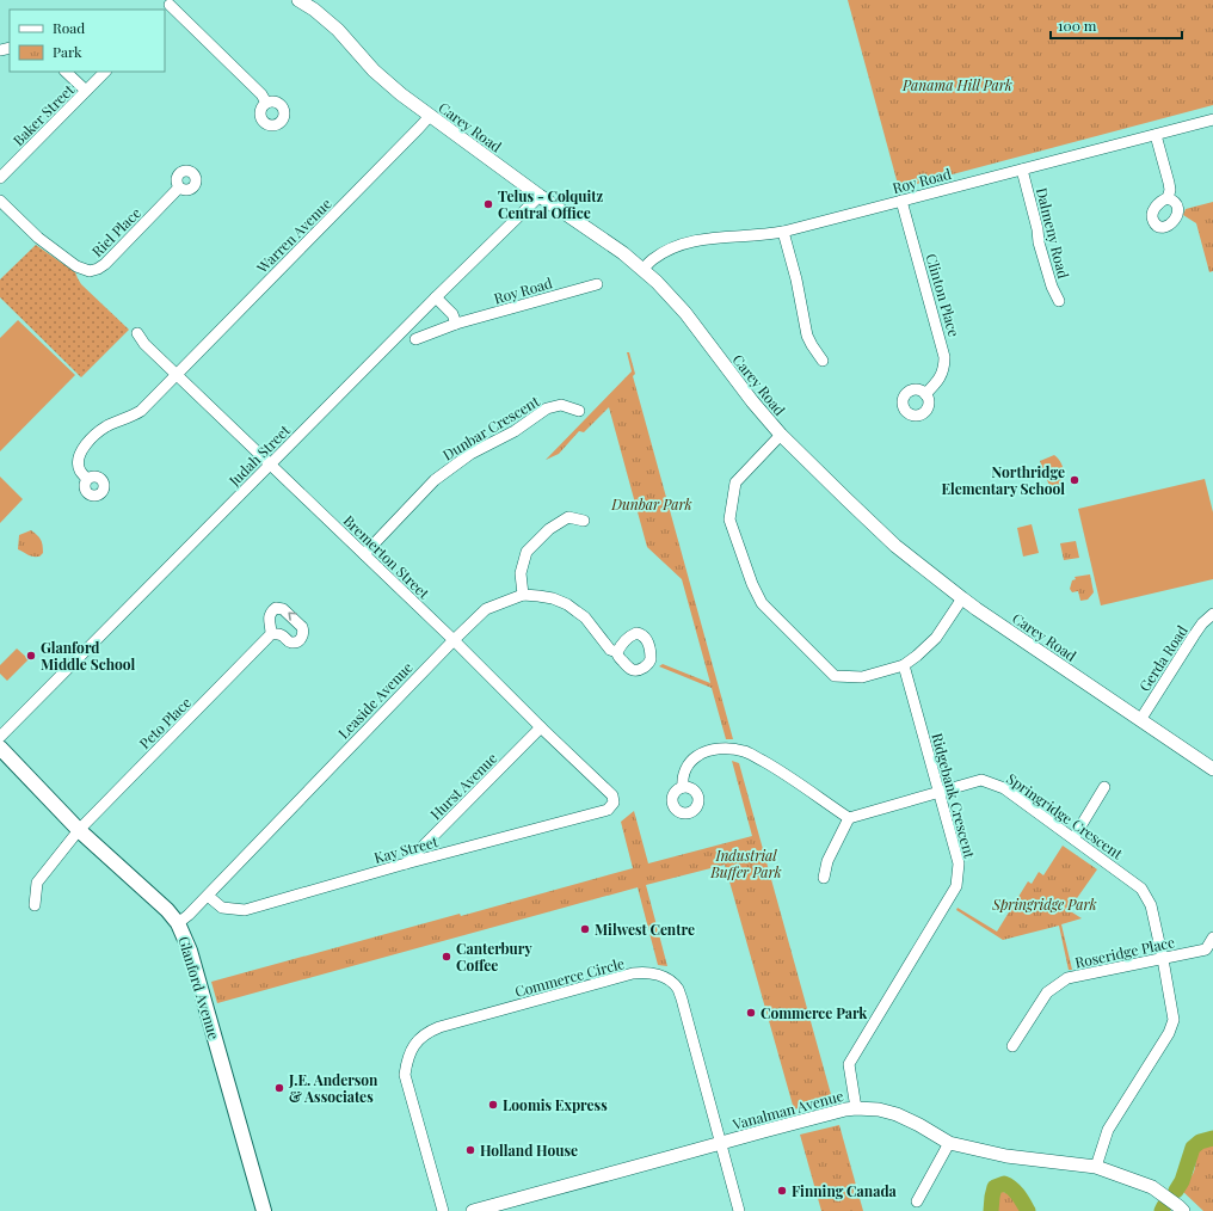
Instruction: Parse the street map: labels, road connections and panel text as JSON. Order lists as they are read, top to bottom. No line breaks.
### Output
{"streets":{"main road":["Glanford Avenue"],"street":["Baker Street","Carey Road","Roy Road","Riel Place","Dalmeny Road","Warren Avenue","Clinton Place","Dunbar Crescent","Judah Street","Bremerton Street","Gerda Road","Leaside Avenue","Peto Place","Hurst Avenue","Ridgebank Crescent","Springridge Crescent","Kay Street","Roseridge Place","Commerce Circle","Vanalman Avenue"]},"crossings":[["Carey Road","Roy Road"],["Carey Road","Warren Avenue"],["Carey Road","Judah Street"],["Carey Road","Gerda Road"],["Roy Road","Dalmeny Road"],["Roy Road","Clinton Place"],["Warren Avenue","Bremerton Street"],["Dunbar Crescent","Bremerton Street"],["Judah Street","Bremerton Street"],["Bremerton Street","Leaside Avenue"],["Bremerton Street","Hurst Avenue"],["Bremerton Street","Kay Street"],["Leaside Avenue","Kay Street"],["Leaside Avenue","Glanford Avenue"],["Peto Place","Glanford Avenue"],["Hurst Avenue","Kay Street"],["Ridgebank Crescent","Springridge Crescent"],["Ridgebank Crescent","Vanalman Avenue"],["Springridge Crescent","Roseridge Place"],["Springridge Crescent","Vanalman Avenue"],["Commerce Circle","Vanalman Avenue"]],"parks":["Panama Hill Park","Dunbar Park","Industrial Buffer Park","Springridge Park"],"places":["Telus - Colquitz Central Office","Northridge Elementary School","Glanford Middle School","Milwest Centre","Canterbury Coffee","Commerce Park","J.E. Anderson & Associates","Loomis Express","Holland House","Finning Canada"],"legend":["Road","Park"],"scale_bar":"100 m"}
